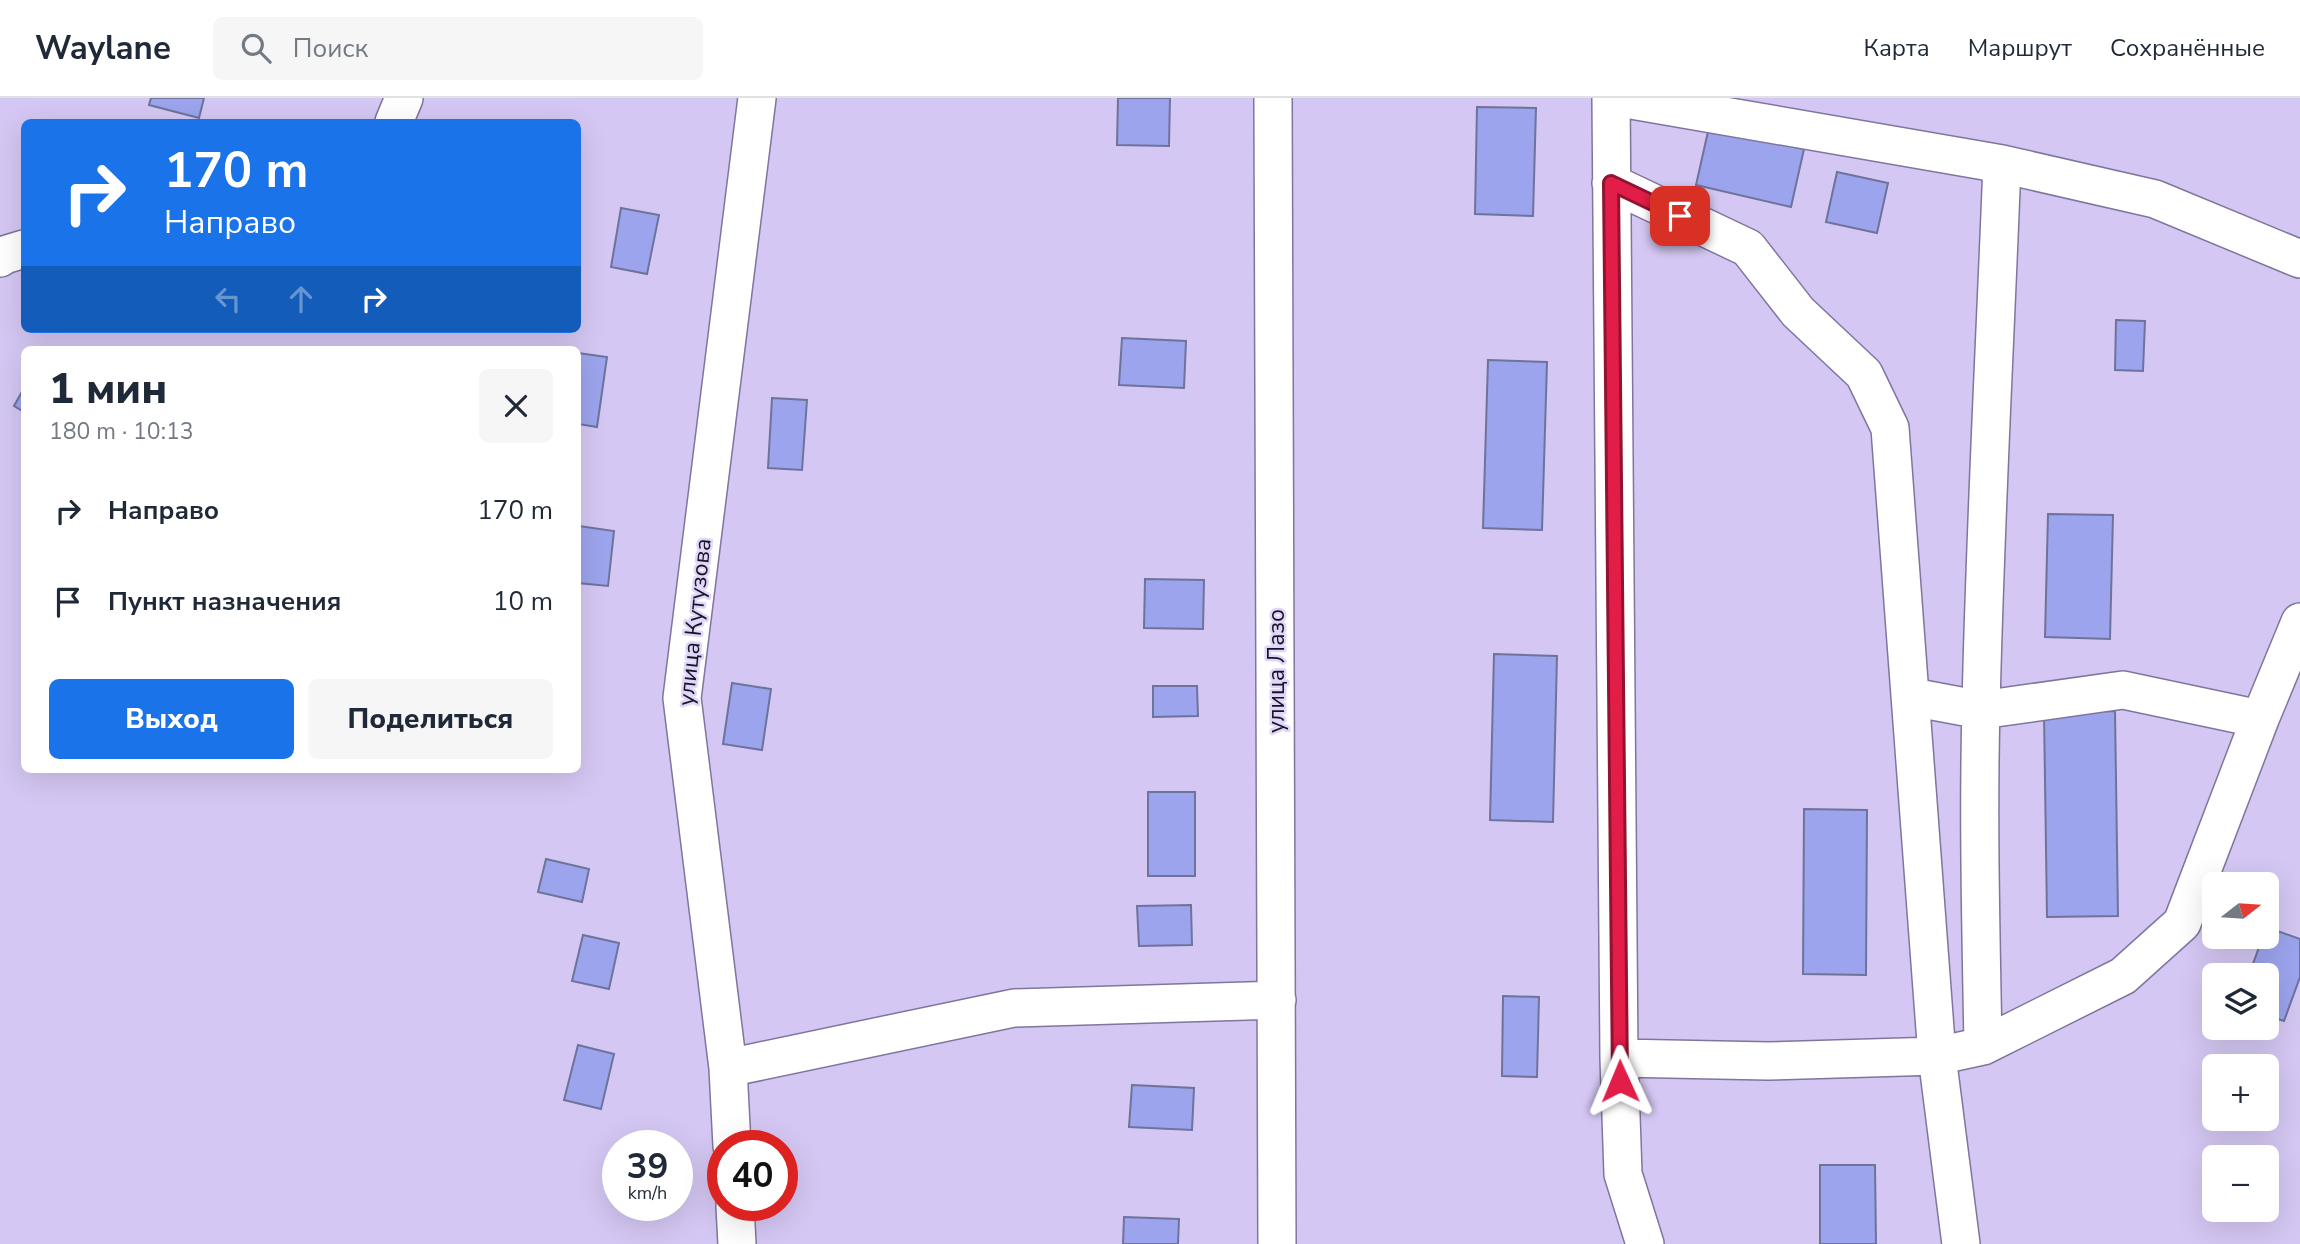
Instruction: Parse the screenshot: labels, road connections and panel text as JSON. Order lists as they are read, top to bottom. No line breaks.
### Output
{"streets":{"street":["улица Кутузова","улица Лазо"]},"north":"right","page":{"header":"Waylane","search":"Поиск","nav":["Карта","Маршрут","Сохранённые"],"turn":["170 m","Направо"],"heading":["1 мин","180 m · 10:13"],"list":[{"name":"Направо","value":"170 m"},{"name":"Пункт назначения","value":"10 m"}],"buttons":["Выход","Поделиться"],"map_buttons":["+","−"],"speed":"39 km/h","limit":"40"}}
